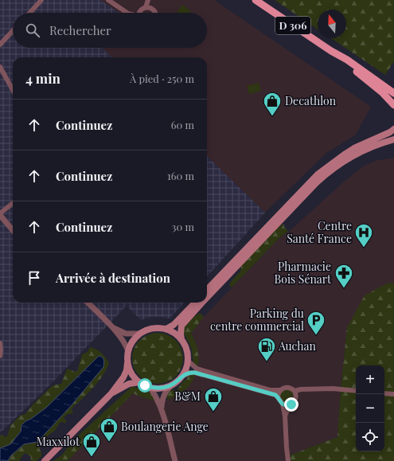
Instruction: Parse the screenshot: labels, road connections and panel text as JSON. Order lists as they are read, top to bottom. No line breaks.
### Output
{"streets":{"main road":["D 306"]},"places":{"shop":["Decathlon","B&M","Boulangerie Ange","Maxxilot"],"hospital":["Centre Santé France"],"pharmacy":["Pharmacie Bois Sénart"],"parking":["Parking du centre commercial"],"fuel station":["Auchan"]},"north":"top","page":{"search":"Rechercher","heading":["4 min","À pied · 250 m"],"list":[["Continuez","60 m"],["Continuez","160 m"],["Continuez","30 m"],"Arrivée à destination"],"map_buttons":["+","−"]}}
